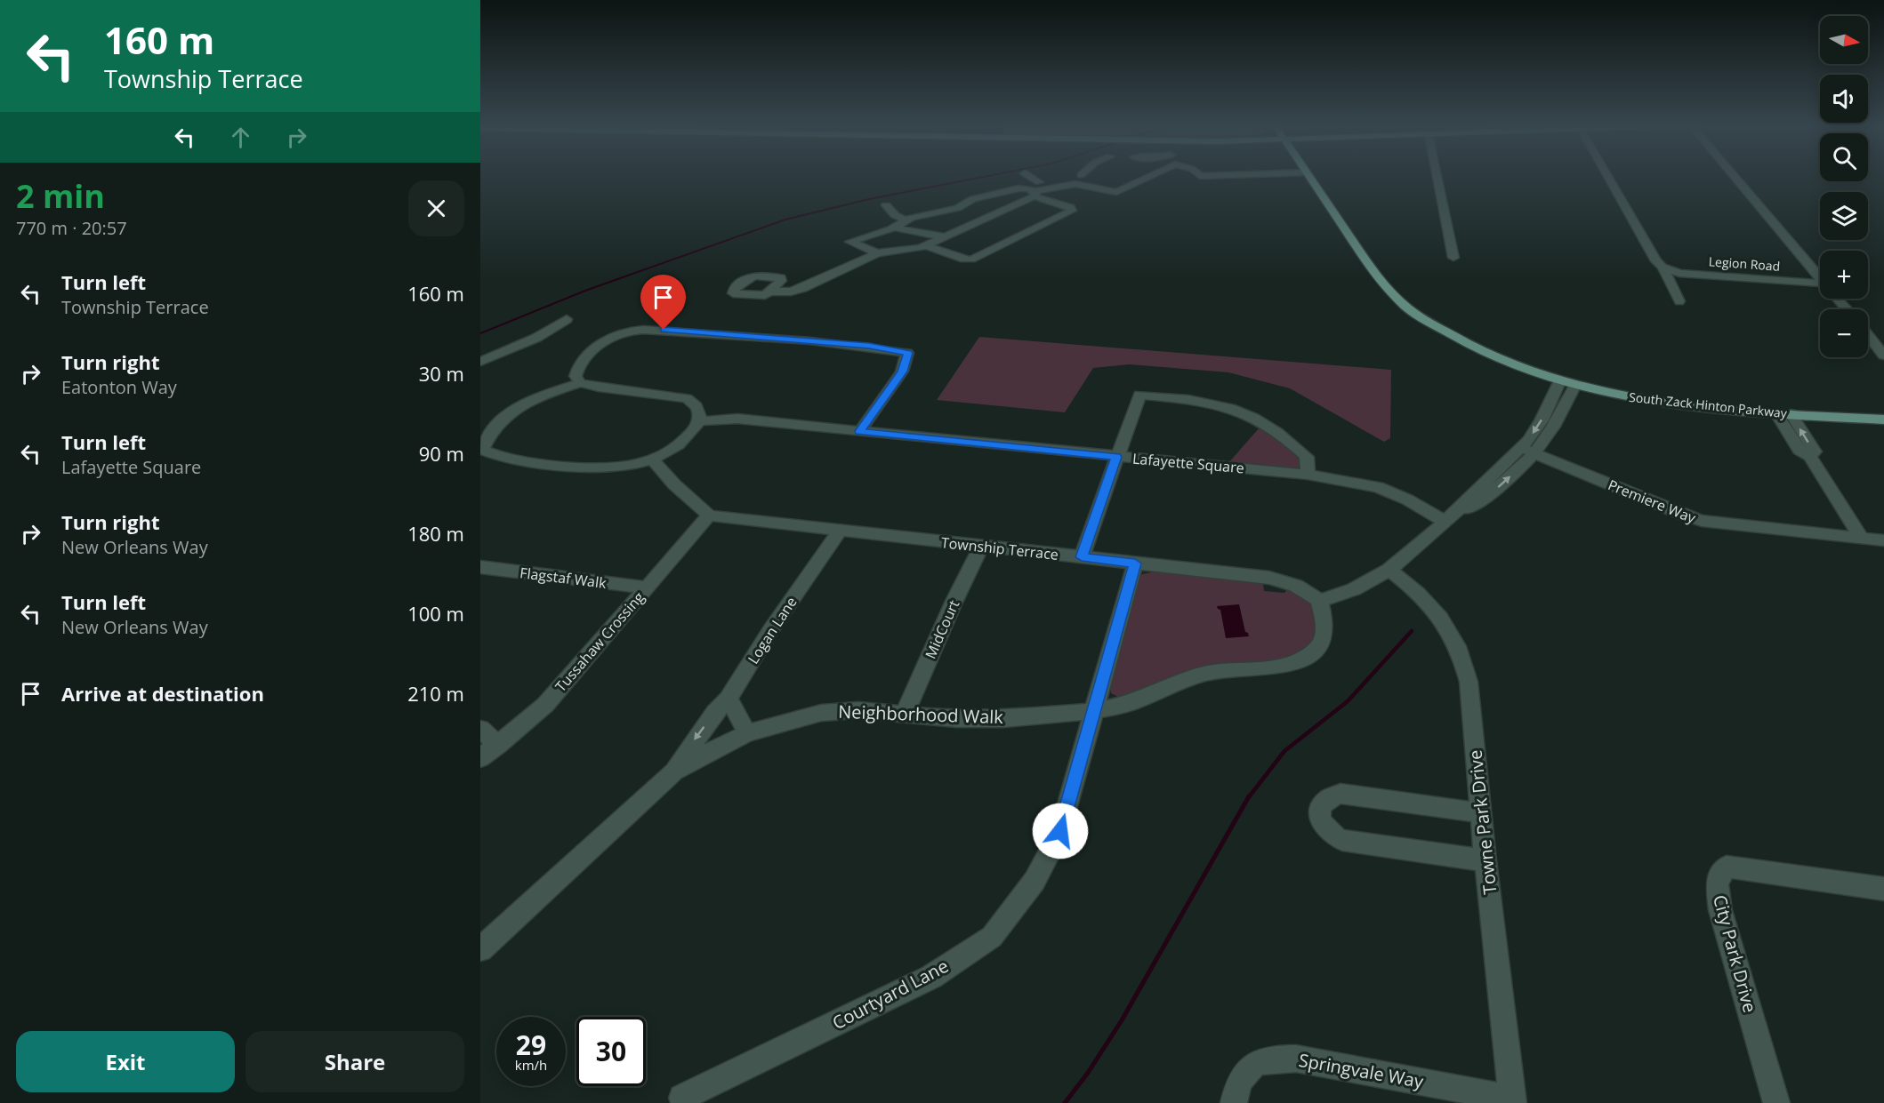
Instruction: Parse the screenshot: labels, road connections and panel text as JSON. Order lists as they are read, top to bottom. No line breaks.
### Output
{"streets":{"main road":["South Zack Hinton Parkway"],"street":["Legion Road","Lafayette Square","Premiere Way","Township Terrace","Flagstaf Walk","MidCourt","Logan Lane","Tussahaw Crossing","Neighborhood Walk","Towne Park Drive","City Park Drive","Courtyard Lane","Springvale Way"]},"crossings":[["Township Terrace","MidCourt"],["Township Terrace","Logan Lane"],["Township Terrace","Tussahaw Crossing"],["Township Terrace","Neighborhood Walk"],["Township Terrace","Courtyard Lane"],["Flagstaf Walk","Tussahaw Crossing"],["MidCourt","Neighborhood Walk"],["Logan Lane","Neighborhood Walk"],["Neighborhood Walk","Courtyard Lane"],["Towne Park Drive","Springvale Way"]],"north":"right","page":{"turn":["160 m","Township Terrace"],"map_buttons":["+","−"],"heading":["2 min","770 m · 20:57"],"list":[{"name":"Turn left","note":"Township Terrace","value":"160 m"},{"name":"Turn right","note":"Eatonton Way","value":"30 m"},{"name":"Turn left","note":"Lafayette Square","value":"90 m"},{"name":"Turn right","note":"New Orleans Way","value":"180 m"},{"name":"Turn left","note":"New Orleans Way","value":"100 m"},{"name":"Arrive at destination","value":"210 m"}],"speed":"29 km/h","limit":"30","buttons":["Exit","Share"]}}
